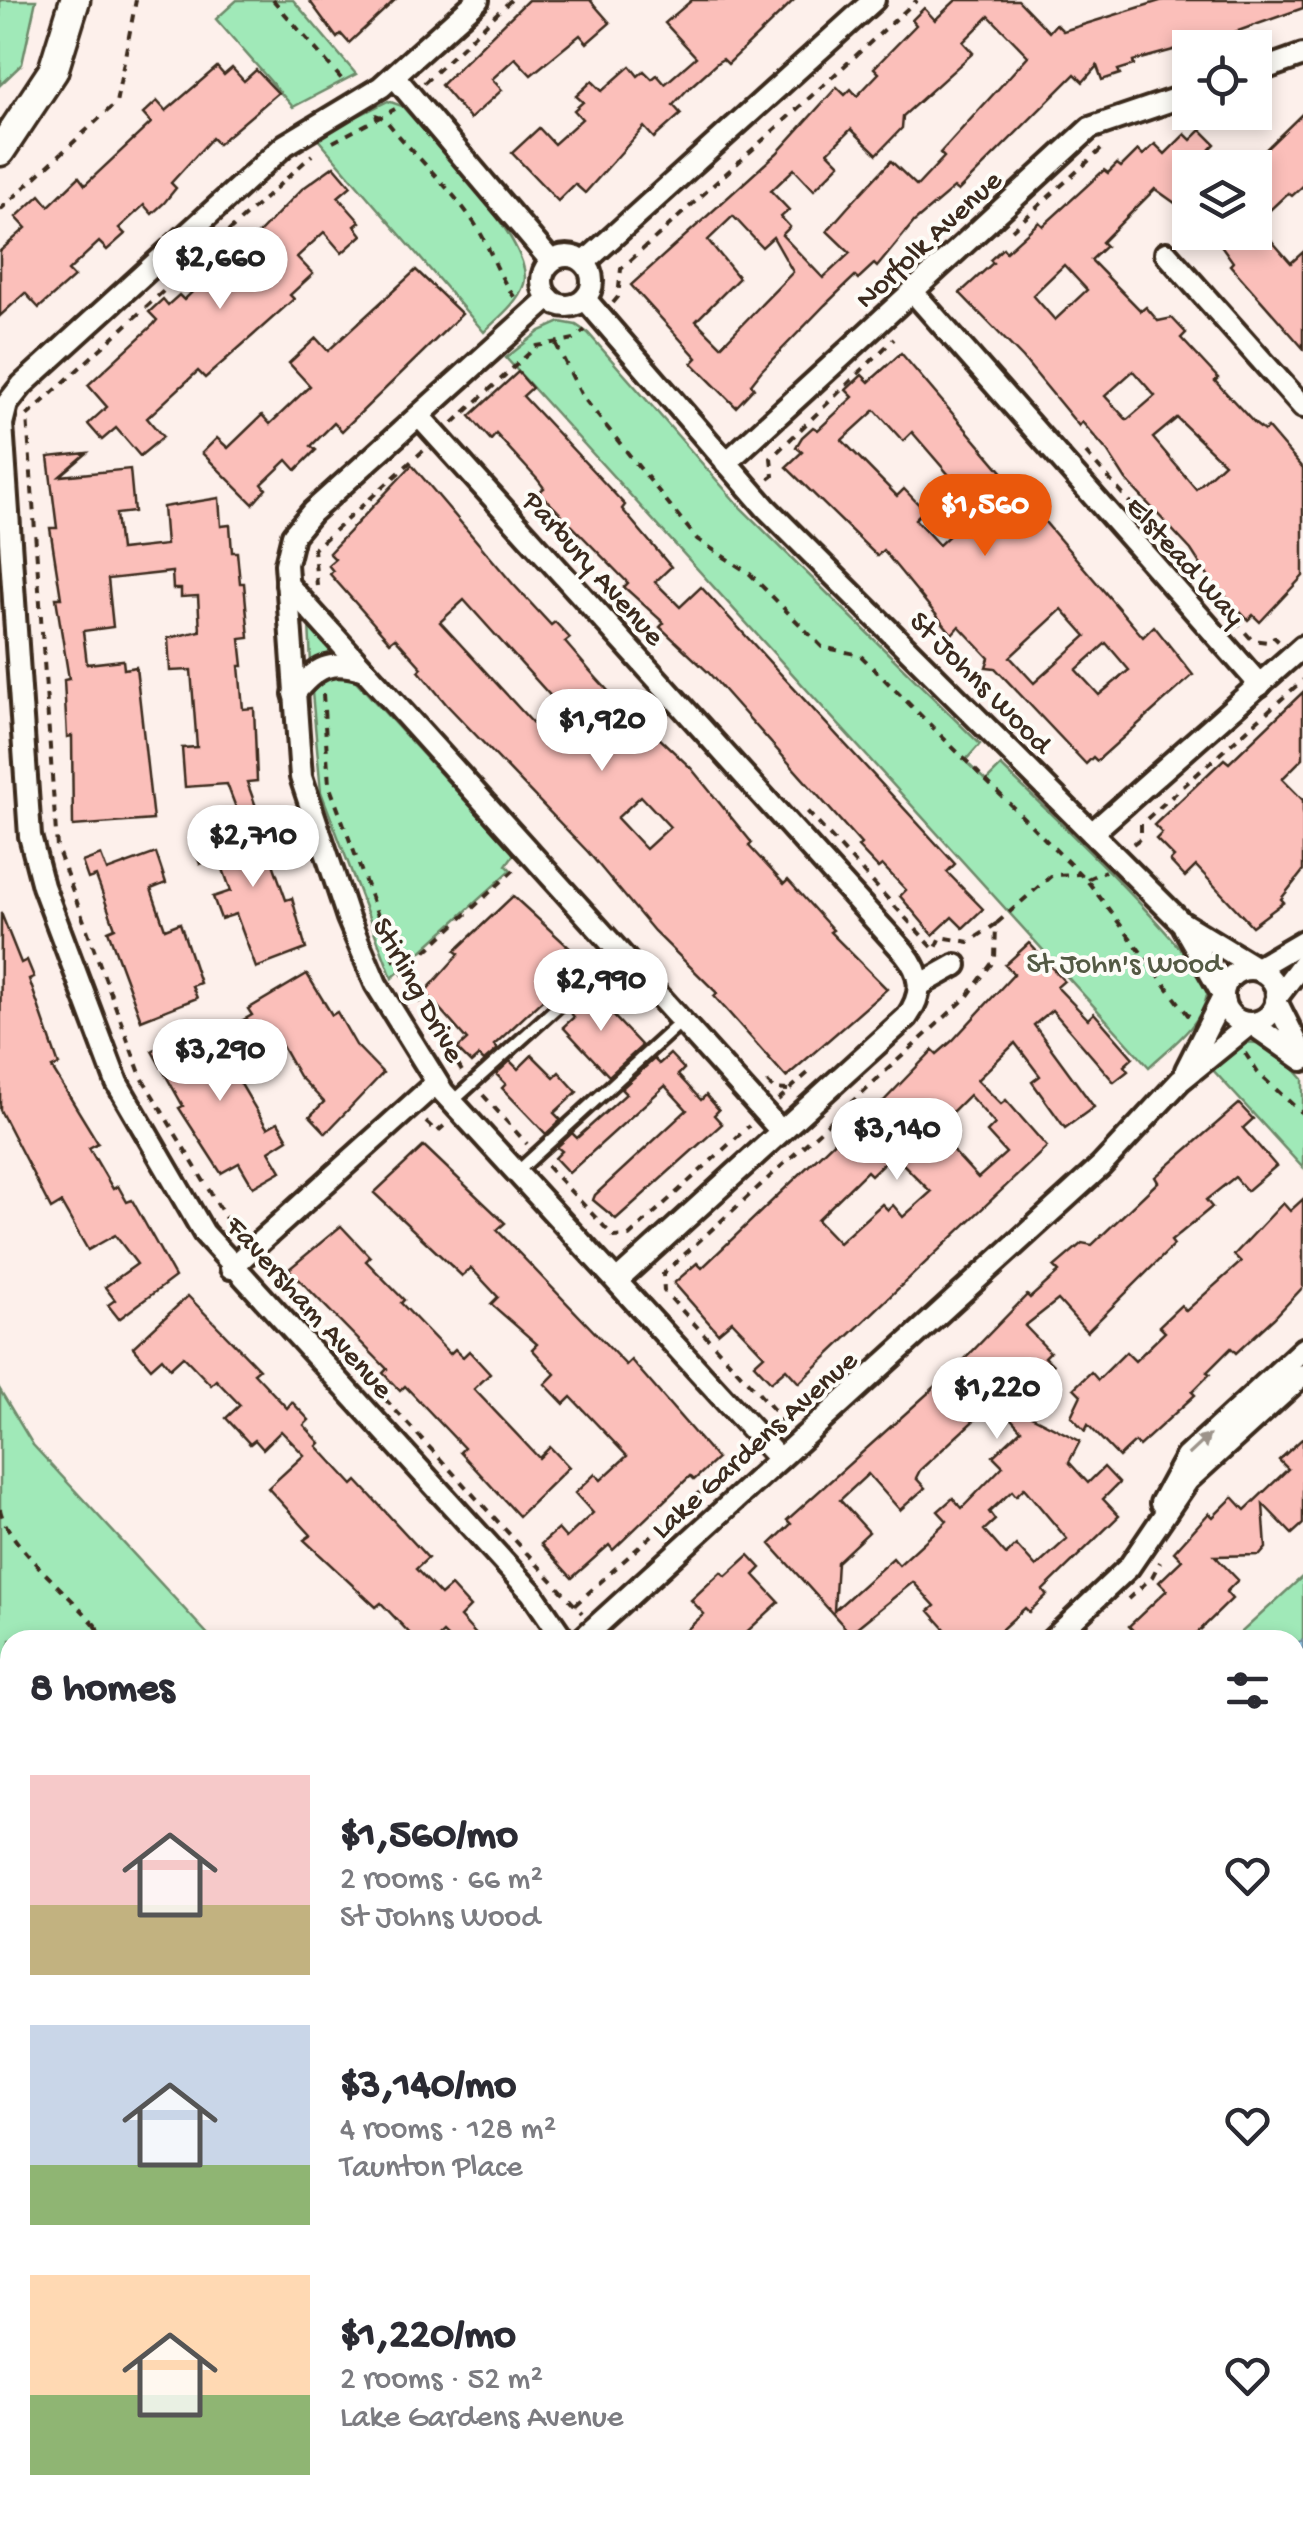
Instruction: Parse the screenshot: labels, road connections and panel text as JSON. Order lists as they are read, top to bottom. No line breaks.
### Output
{"streets":{"street":["Norfolk Avenue","Elstead Way","Parbury Avenue","St Johns Wood","Stirling Drive","Faversham Avenue","Lake Gardens Avenue"]},"crossings":[["Norfolk Avenue","Elstead Way"],["Norfolk Avenue","St Johns Wood"],["Parbury Avenue","Stirling Drive"],["St Johns Wood","Stirling Drive"],["St Johns Wood","Lake Gardens Avenue"],["Stirling Drive","Lake Gardens Avenue"]],"parks":["St John's Wood"],"page":{"price":["$2,660","$1,560","$1,920","$2,710","$2,990","$3,290","$3,140","$1,220"],"heading":"8 homes","list":[{"name":"$1,560/mo","note":"2 rooms · 66 m² · St Johns Wood"},{"name":"$3,140/mo","note":"4 rooms · 128 m² · Taunton Place"},{"name":"$1,220/mo","note":"2 rooms · 52 m² · Lake Gardens Avenue"}]}}
